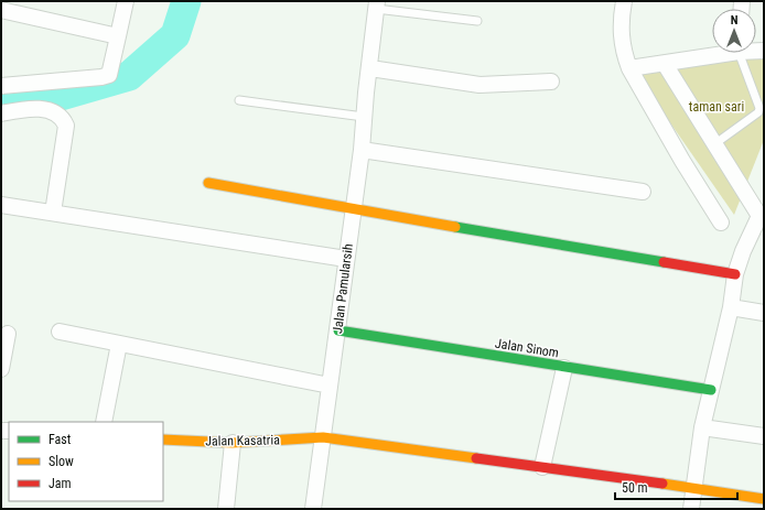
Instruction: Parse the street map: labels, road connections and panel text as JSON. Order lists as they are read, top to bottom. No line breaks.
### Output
{"streets":{"street":["Jalan Pamularsih","Jalan Sinom","Jalan Kasatria"]},"crossings":[["Jalan Pamularsih","Jalan Sinom"],["Jalan Pamularsih","Jalan Kasatria"]],"parks":["taman sari"],"legend":["Fast","Slow","Jam"],"scale_bar":"50 m","north":"top"}
